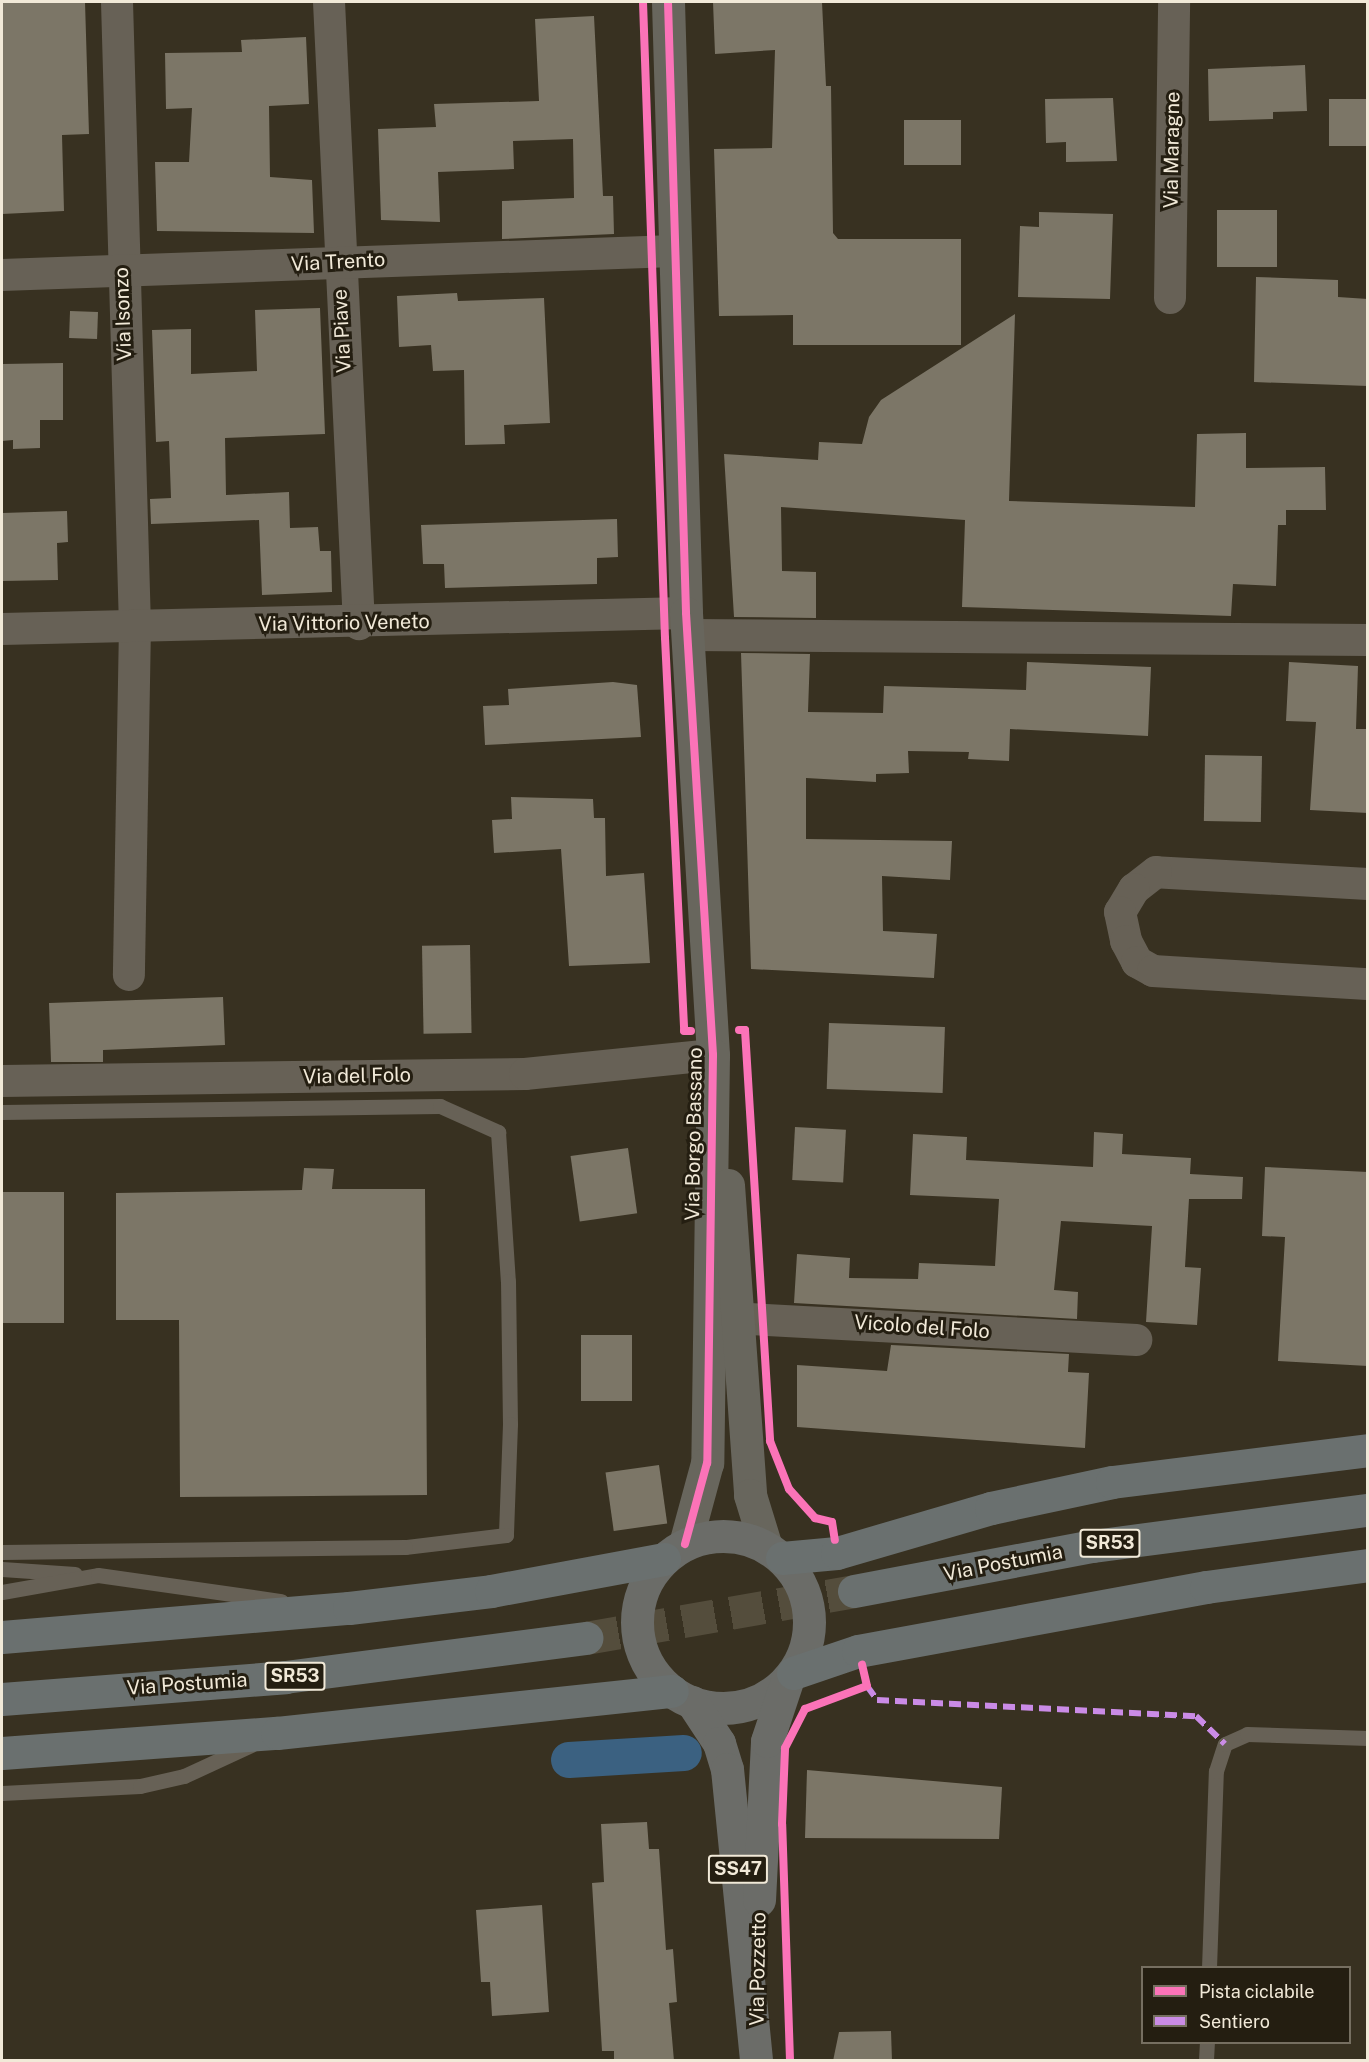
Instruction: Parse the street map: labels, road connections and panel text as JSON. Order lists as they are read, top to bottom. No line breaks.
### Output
{"streets":{"highway":["SR53","Via Postumia"],"main road":["Via Borgo Bassano","SS47","Via Pozzetto"],"street":["Via Maragne","Via Trento","Via Isonzo","Via Piave","Via Vittorio Veneto","Via del Folo","Vicolo del Folo"]},"crossings":[["Via Trento","Via Isonzo"],["Via Trento","Via Piave"],["Via Trento","Via Borgo Bassano"],["Via Isonzo","Via Vittorio Veneto"],["Via Piave","Via Vittorio Veneto"],["Via Vittorio Veneto","Via Borgo Bassano"],["Via del Folo","Via Borgo Bassano"],["Via Borgo Bassano","Vicolo del Folo"],["Via Borgo Bassano","Via Pozzetto"]],"legend":["Pista ciclabile","Sentiero"]}
